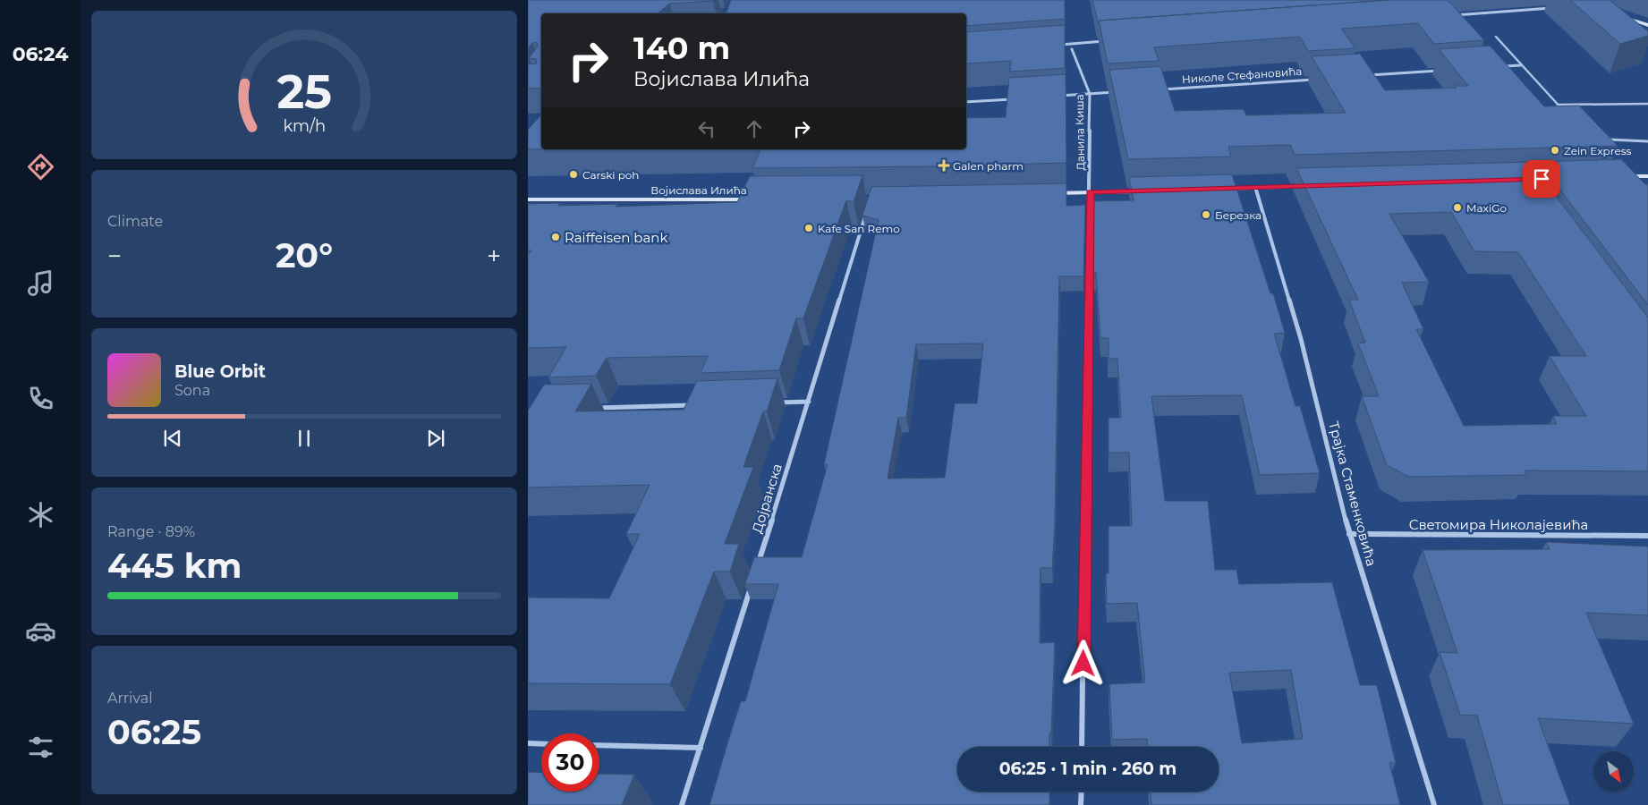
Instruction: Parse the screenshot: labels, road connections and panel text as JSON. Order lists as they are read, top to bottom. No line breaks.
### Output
{"streets":{"main road":["Војислава Илића"],"street":["Николе Стефановића","Данила Киша","Трајка Стаменковића","Дојранска","Светомира Николајевића"]},"crossings":[["Трајка Стаменковића","Светомира Николајевића"]],"places":{"other":["Zein Express","Carski poh","MaxiGo","Березка","Kafe San Remo","Raiffeisen bank"],"health":["Galen pharm"]},"north":"bottom right","page":{"tabs":"06:24","turn":["140 m","Војислава Илића"],"tile":["Climate",["Range · 89%","445 km"],["Arrival","06:25"]],"heat":["−","20°","+"],"song":["Blue Orbit","Sona"],"limit":"30","trip":"06:25 · 1 min · 260 m","gauge":["25","km/h"]}}
